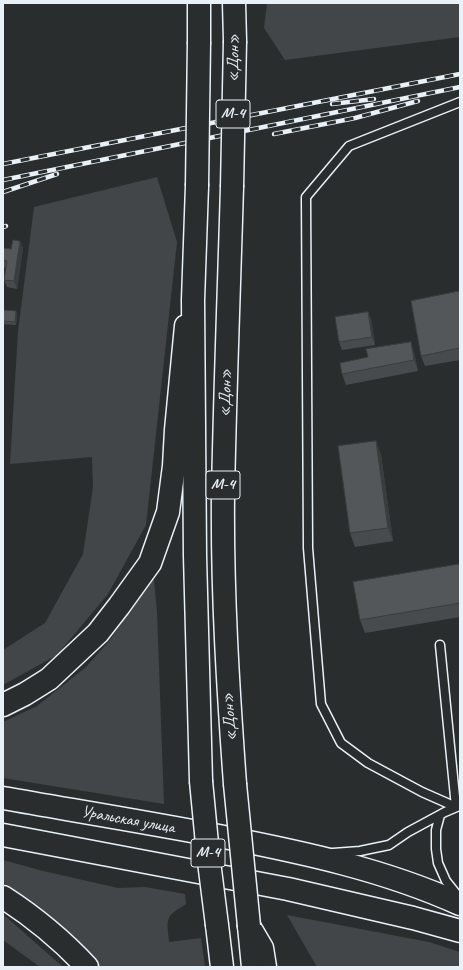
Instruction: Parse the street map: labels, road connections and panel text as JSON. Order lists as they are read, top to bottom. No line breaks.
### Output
{"streets":{"main road":["«Дон»","М-4","Уральская улица"]},"crossings":[["«Дон»","М-4"]]}
